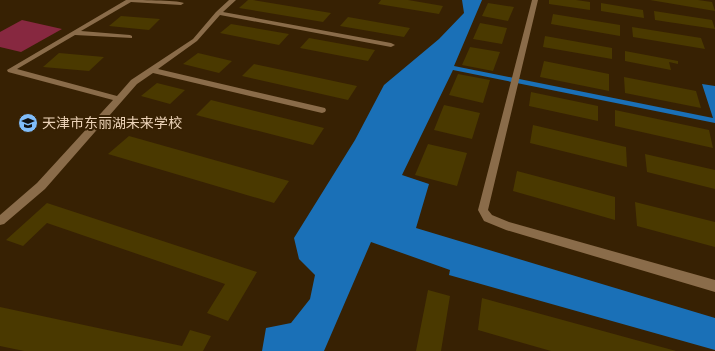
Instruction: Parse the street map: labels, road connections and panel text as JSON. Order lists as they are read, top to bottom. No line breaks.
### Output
{"places":{"school or university":["天津市东丽湖未来学校"]}}
